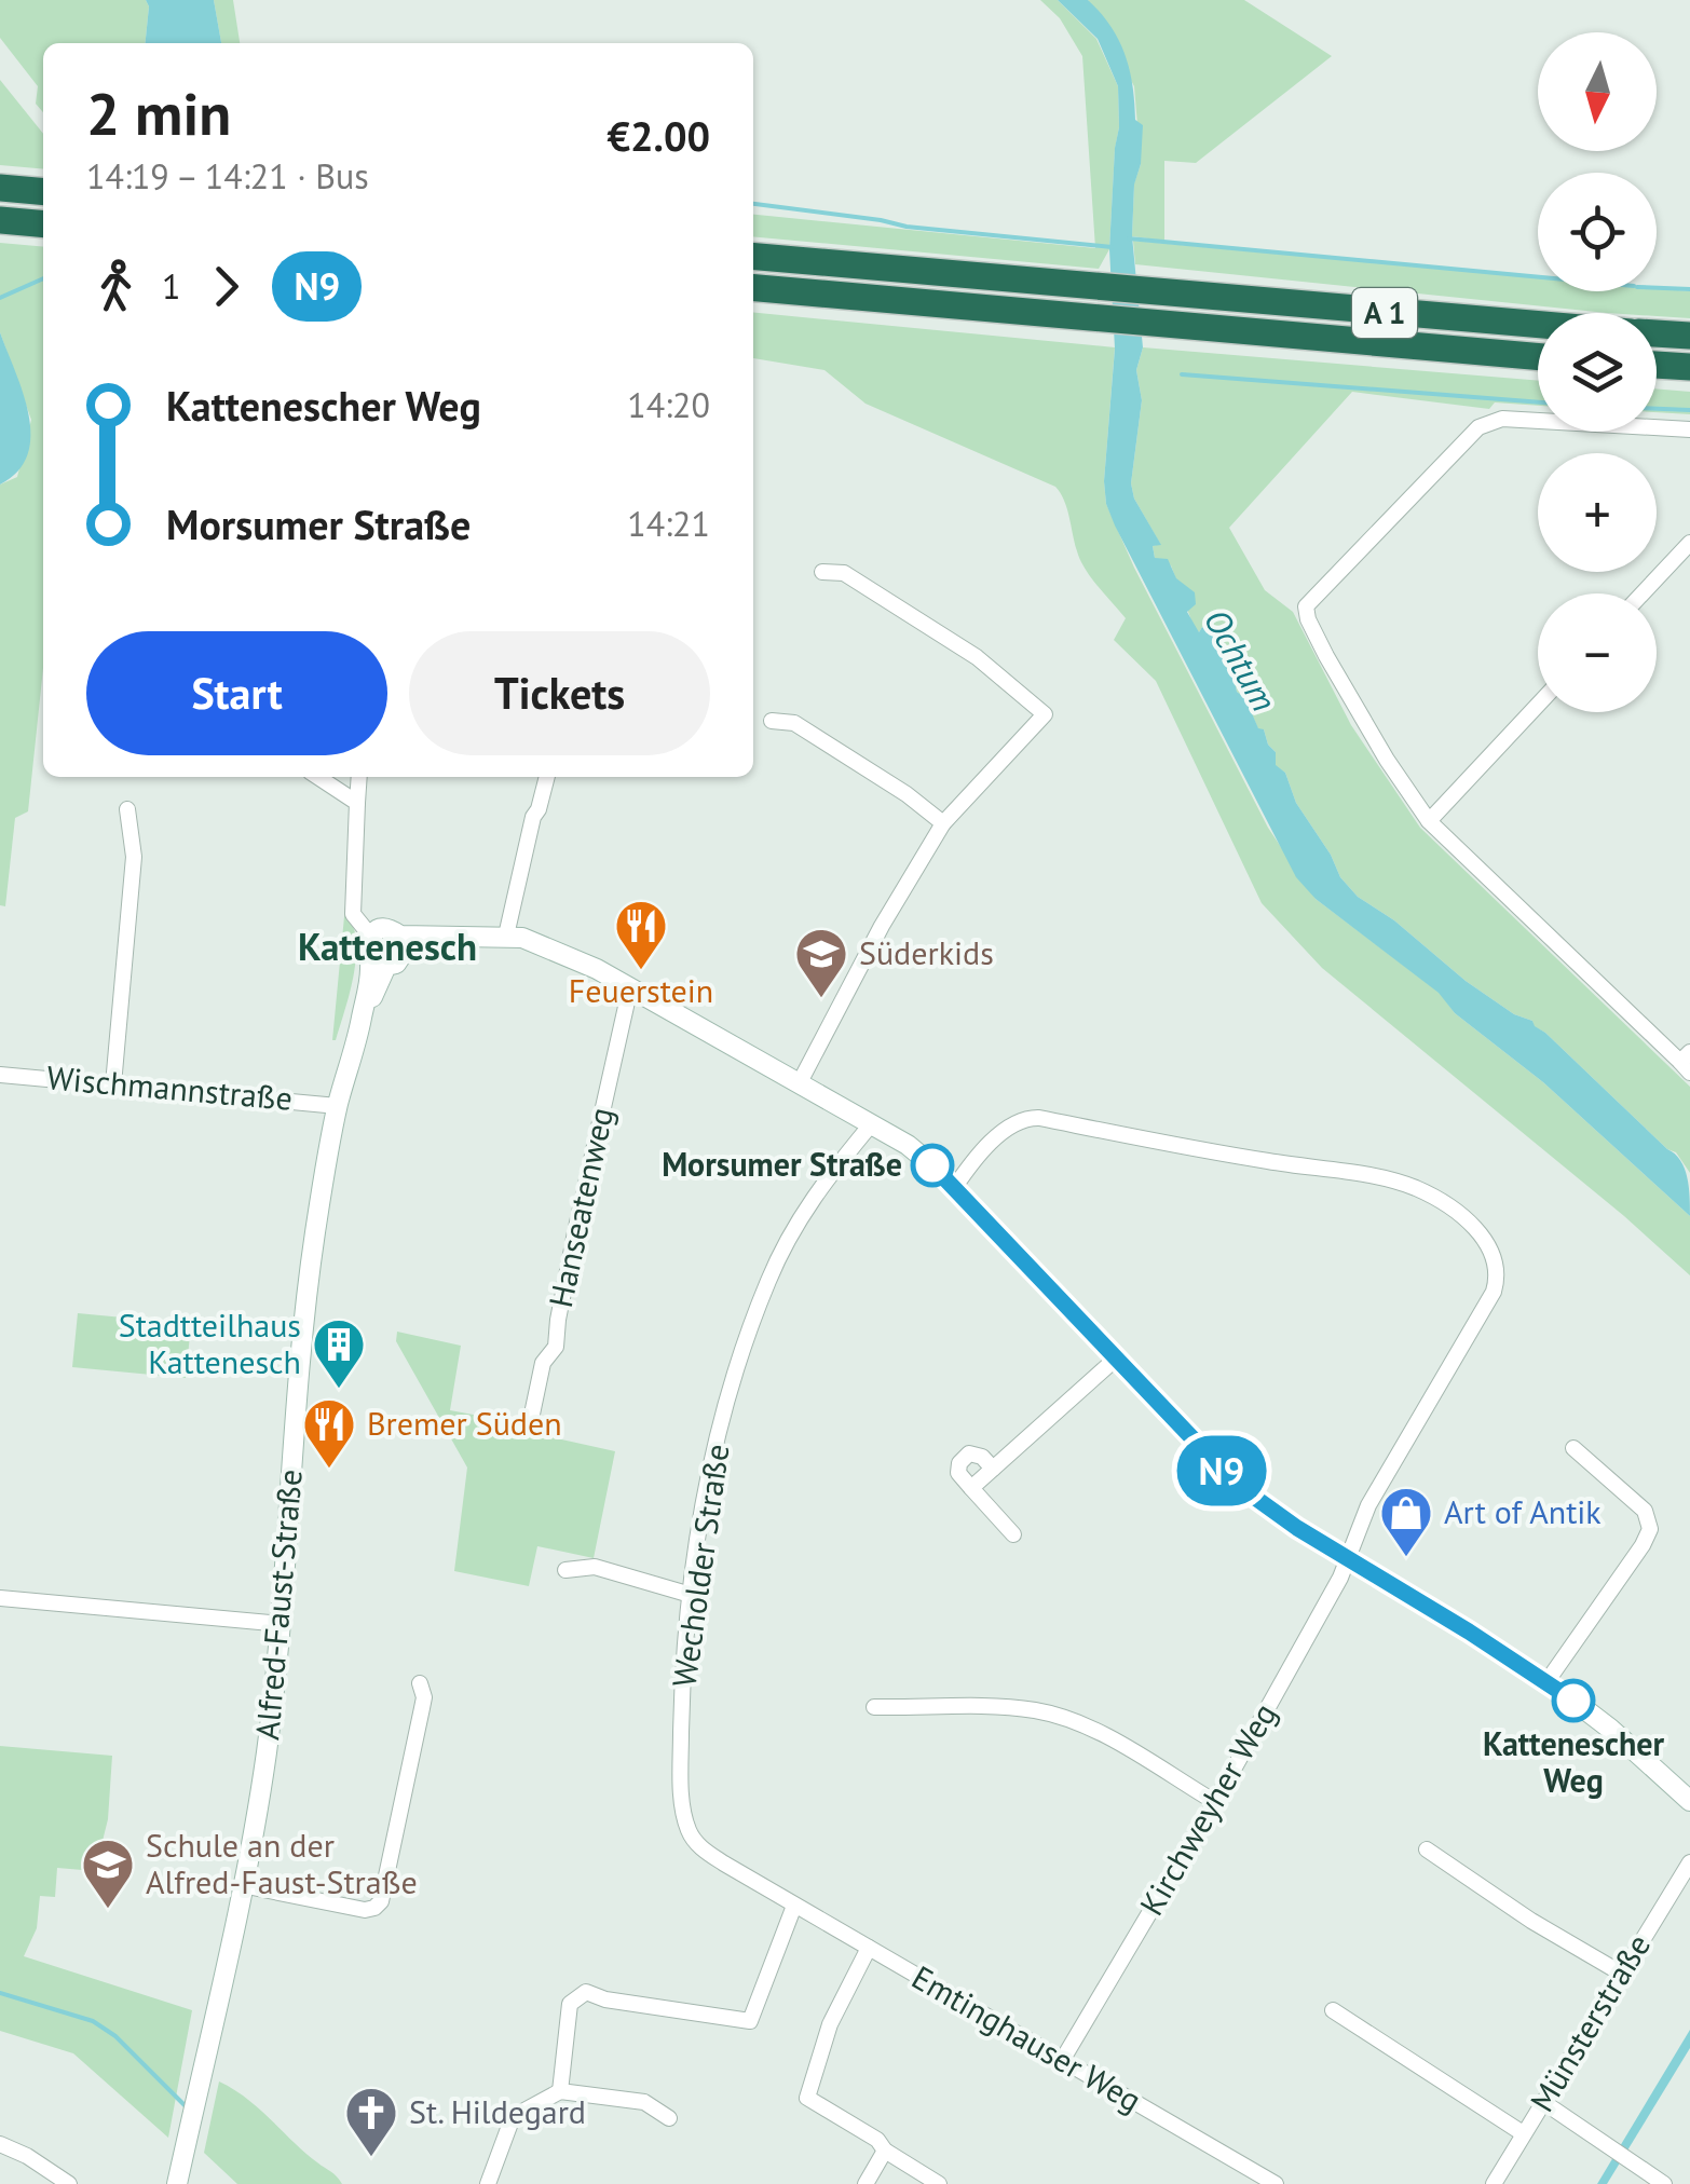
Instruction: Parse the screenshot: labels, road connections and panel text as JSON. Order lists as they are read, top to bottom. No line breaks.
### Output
{"streets":{"highway":["A 1"],"street":["Wischmannstraße","Hanseatenweg","Wecholder Straße","Alfred-Faust-Straße","Kirchweyher Weg","Münsterstraße","Emtinghauser Weg"]},"crossings":[["Wischmannstraße","Alfred-Faust-Straße"],["Wecholder Straße","Emtinghauser Weg"],["Kirchweyher Weg","Emtinghauser Weg"]],"districts":["Kattenesch"],"water":["Ochtum"],"places":{"restaurant":["Feuerstein","Bremer Süden"],"school or university":["Süderkids","Schule an der Alfred-Faust-Straße"],"other":["Morsumer Straße","Kattenescher Weg"],"building":["Stadtteilhaus Kattenesch"],"shop":["Art of Antik"],"church":["St. Hildegard"]},"lines":["bus line N9"],"north":"bottom","page":{"on_map":"N9","map_buttons":["+","−"],"heading":["2 min","14:19 – 14:21 · Bus","€2.00"],"legs":["1","N9"],"list":[{"name":"Kattenescher Weg","value":"14:20"},{"name":"Morsumer Straße","value":"14:21"}],"buttons":["Start","Tickets"]}}
